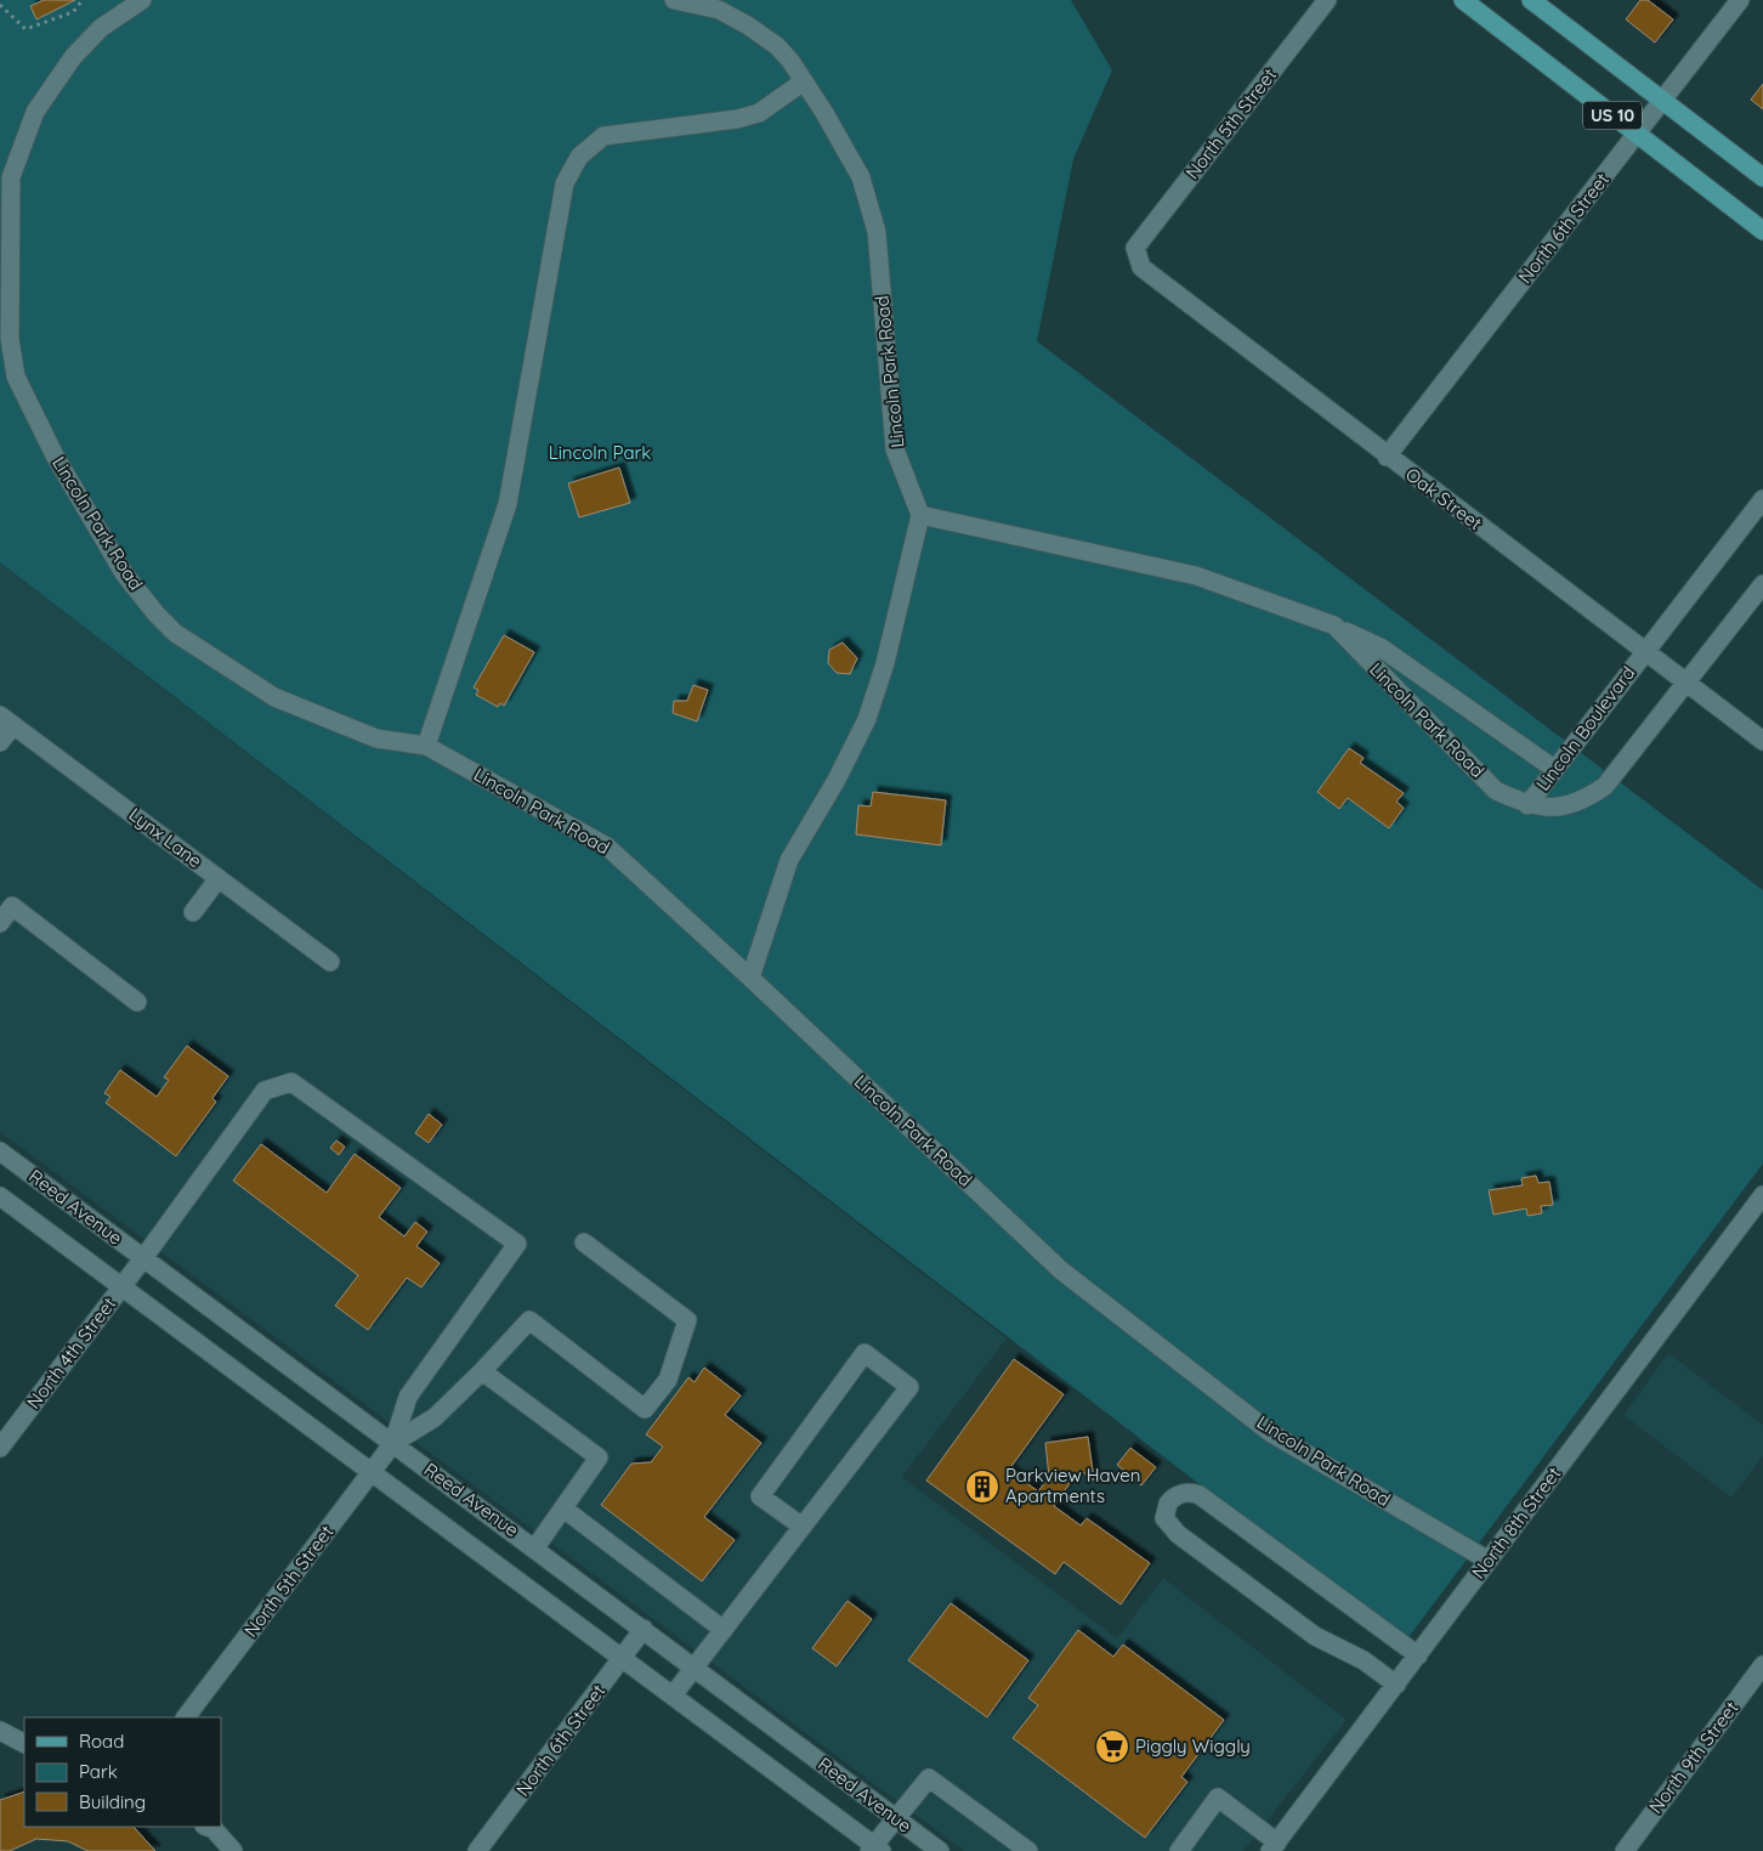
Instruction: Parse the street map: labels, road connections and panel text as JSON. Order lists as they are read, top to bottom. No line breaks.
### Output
{"streets":{"main road":["US 10"],"street":["North 5th Street","North 6th Street","Lincoln Park Road","Oak Street","Lincoln Boulevard","Lynx Lane","Reed Avenue","North 4th Street","North 8th Street","North 9th Street"]},"crossings":[["US 10","North 6th Street"],["North 5th Street","Oak Street"],["North 5th Street","Reed Avenue"],["North 5th Street","North 4th Street"],["North 6th Street","Oak Street"],["North 6th Street","Reed Avenue"],["Lincoln Park Road","Lincoln Boulevard"],["Lincoln Park Road","North 8th Street"],["Oak Street","Lincoln Boulevard"],["Reed Avenue","North 4th Street"]],"parks":["Lincoln Park"],"places":{"building":["Parkview Haven Apartments"],"supermarket":["Piggly Wiggly"]},"legend":["Road","Park","Building"]}
